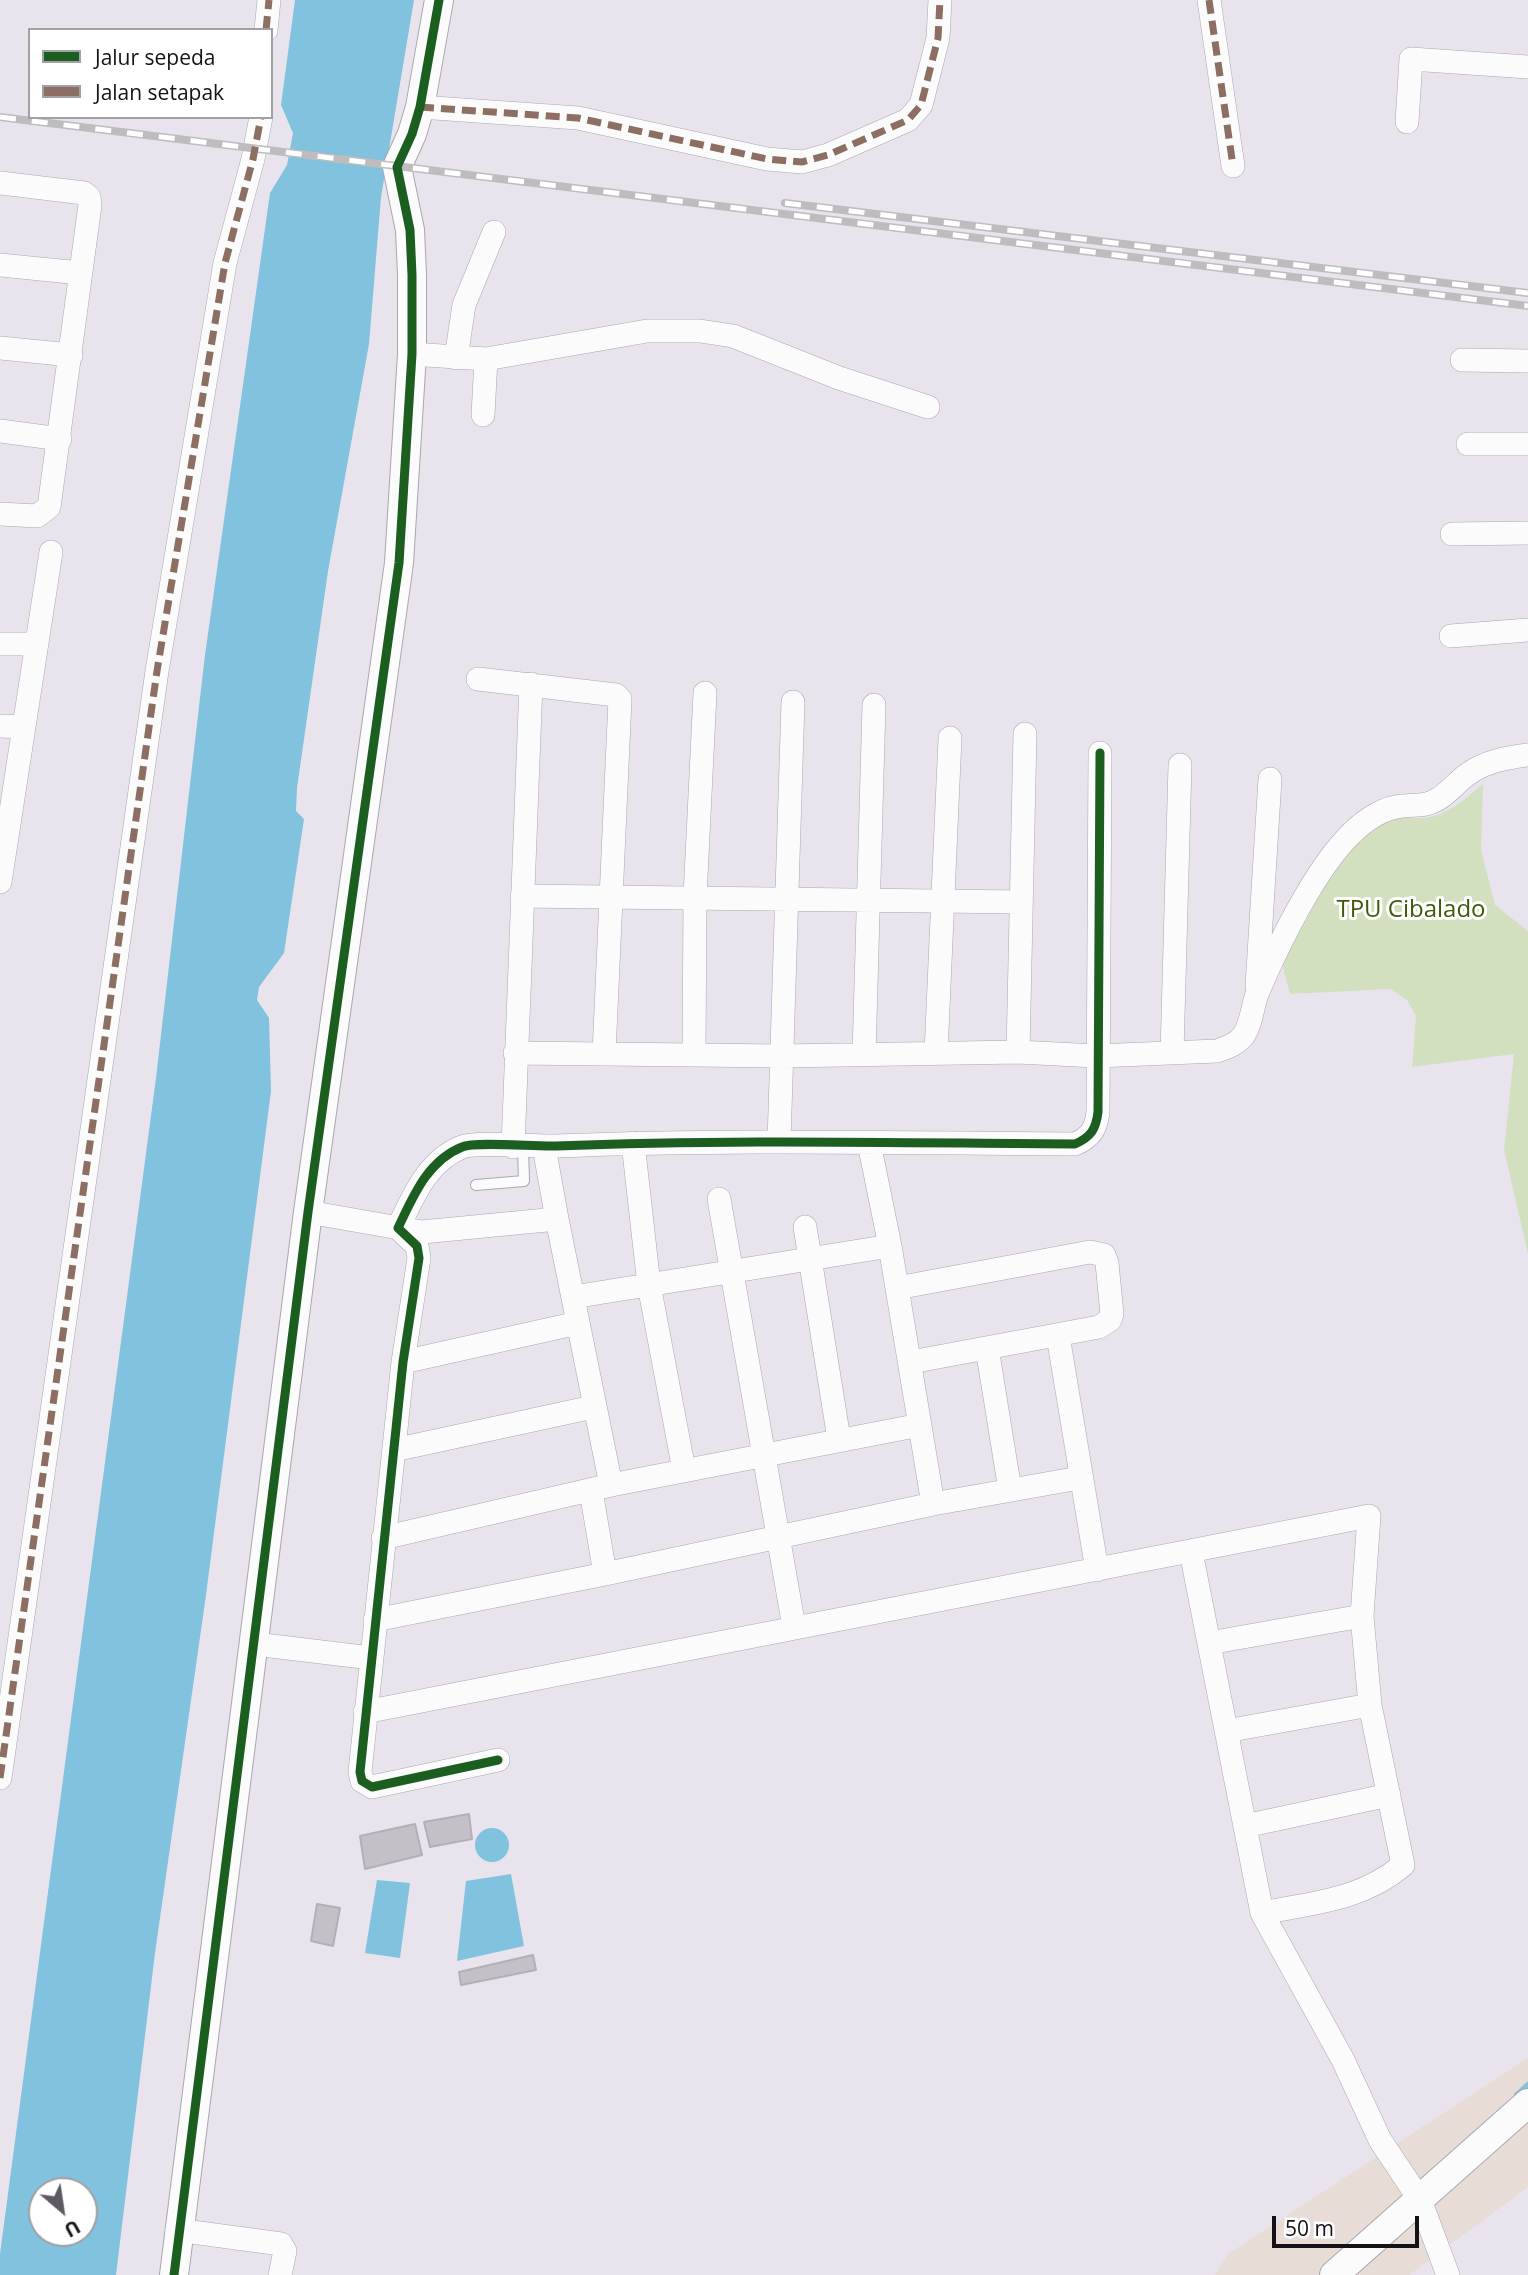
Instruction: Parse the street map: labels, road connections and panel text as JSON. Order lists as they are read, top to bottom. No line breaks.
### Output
{"parks":["TPU Cibalado"],"legend":["Jalur sepeda","Jalan setapak"],"scale_bar":"50 m","north":"bottom right"}
